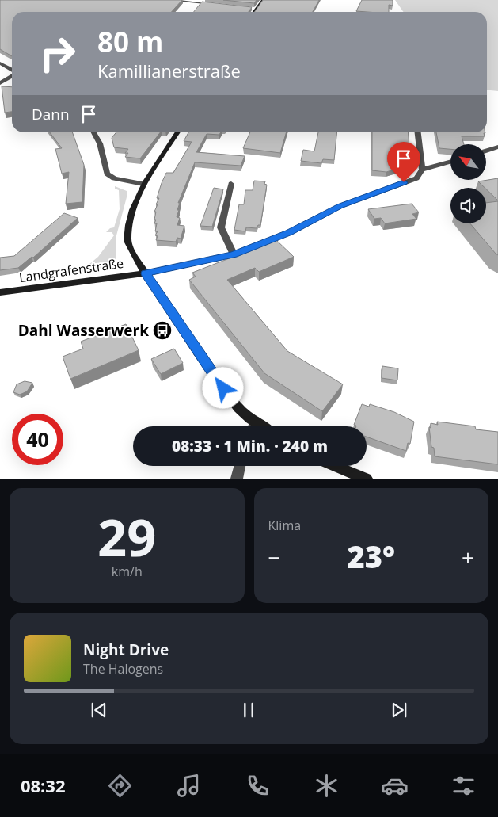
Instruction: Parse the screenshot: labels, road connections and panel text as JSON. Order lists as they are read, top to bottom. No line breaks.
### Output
{"streets":{"street":["Landgrafenstraße"]},"places":{"bus stop":["Dahl Wasserwerk"]},"north":"top left","page":{"turn":["80 m","Kamillianerstraße"],"then":"Dann","limit":"40","trip":"08:33 · 1 Min. · 240 m","tile":[["29","km/h"],"Klima"],"heat":["−","23°","+"],"song":["Night Drive","The Halogens"],"tabs":"08:32"}}
